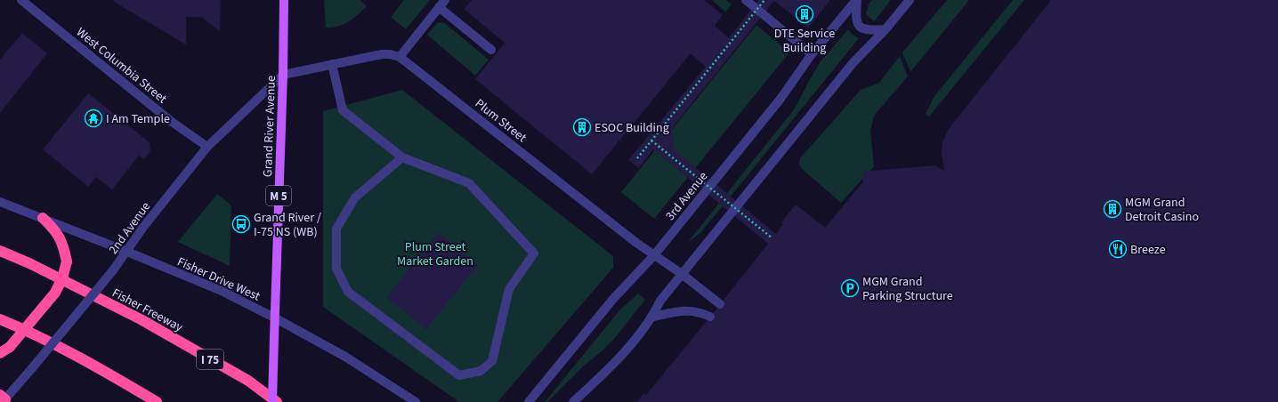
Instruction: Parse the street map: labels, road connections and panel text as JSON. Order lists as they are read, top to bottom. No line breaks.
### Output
{"streets":{"highway":["Fisher Freeway","I 75"],"main road":["Grand River Avenue","M 5"],"street":["West Columbia Street","Plum Street","3rd Avenue","2nd Avenue","Fisher Drive West"]},"crossings":[["West Columbia Street","2nd Avenue"],["Plum Street","Grand River Avenue"],["Plum Street","3rd Avenue"],["Plum Street","2nd Avenue"],["Grand River Avenue","2nd Avenue"],["Grand River Avenue","Fisher Drive West"],["2nd Avenue","Fisher Drive West"]],"parks":["Plum Street Market Garden"],"places":{"building":["DTE Service Building","ESOC Building","MGM Grand Detroit Casino"],"temple":["I Am Temple"],"bus stop":["Grand River / I-75 NS (WB)"],"restaurant":["Breeze"],"parking":["MGM Grand Parking Structure"]}}
